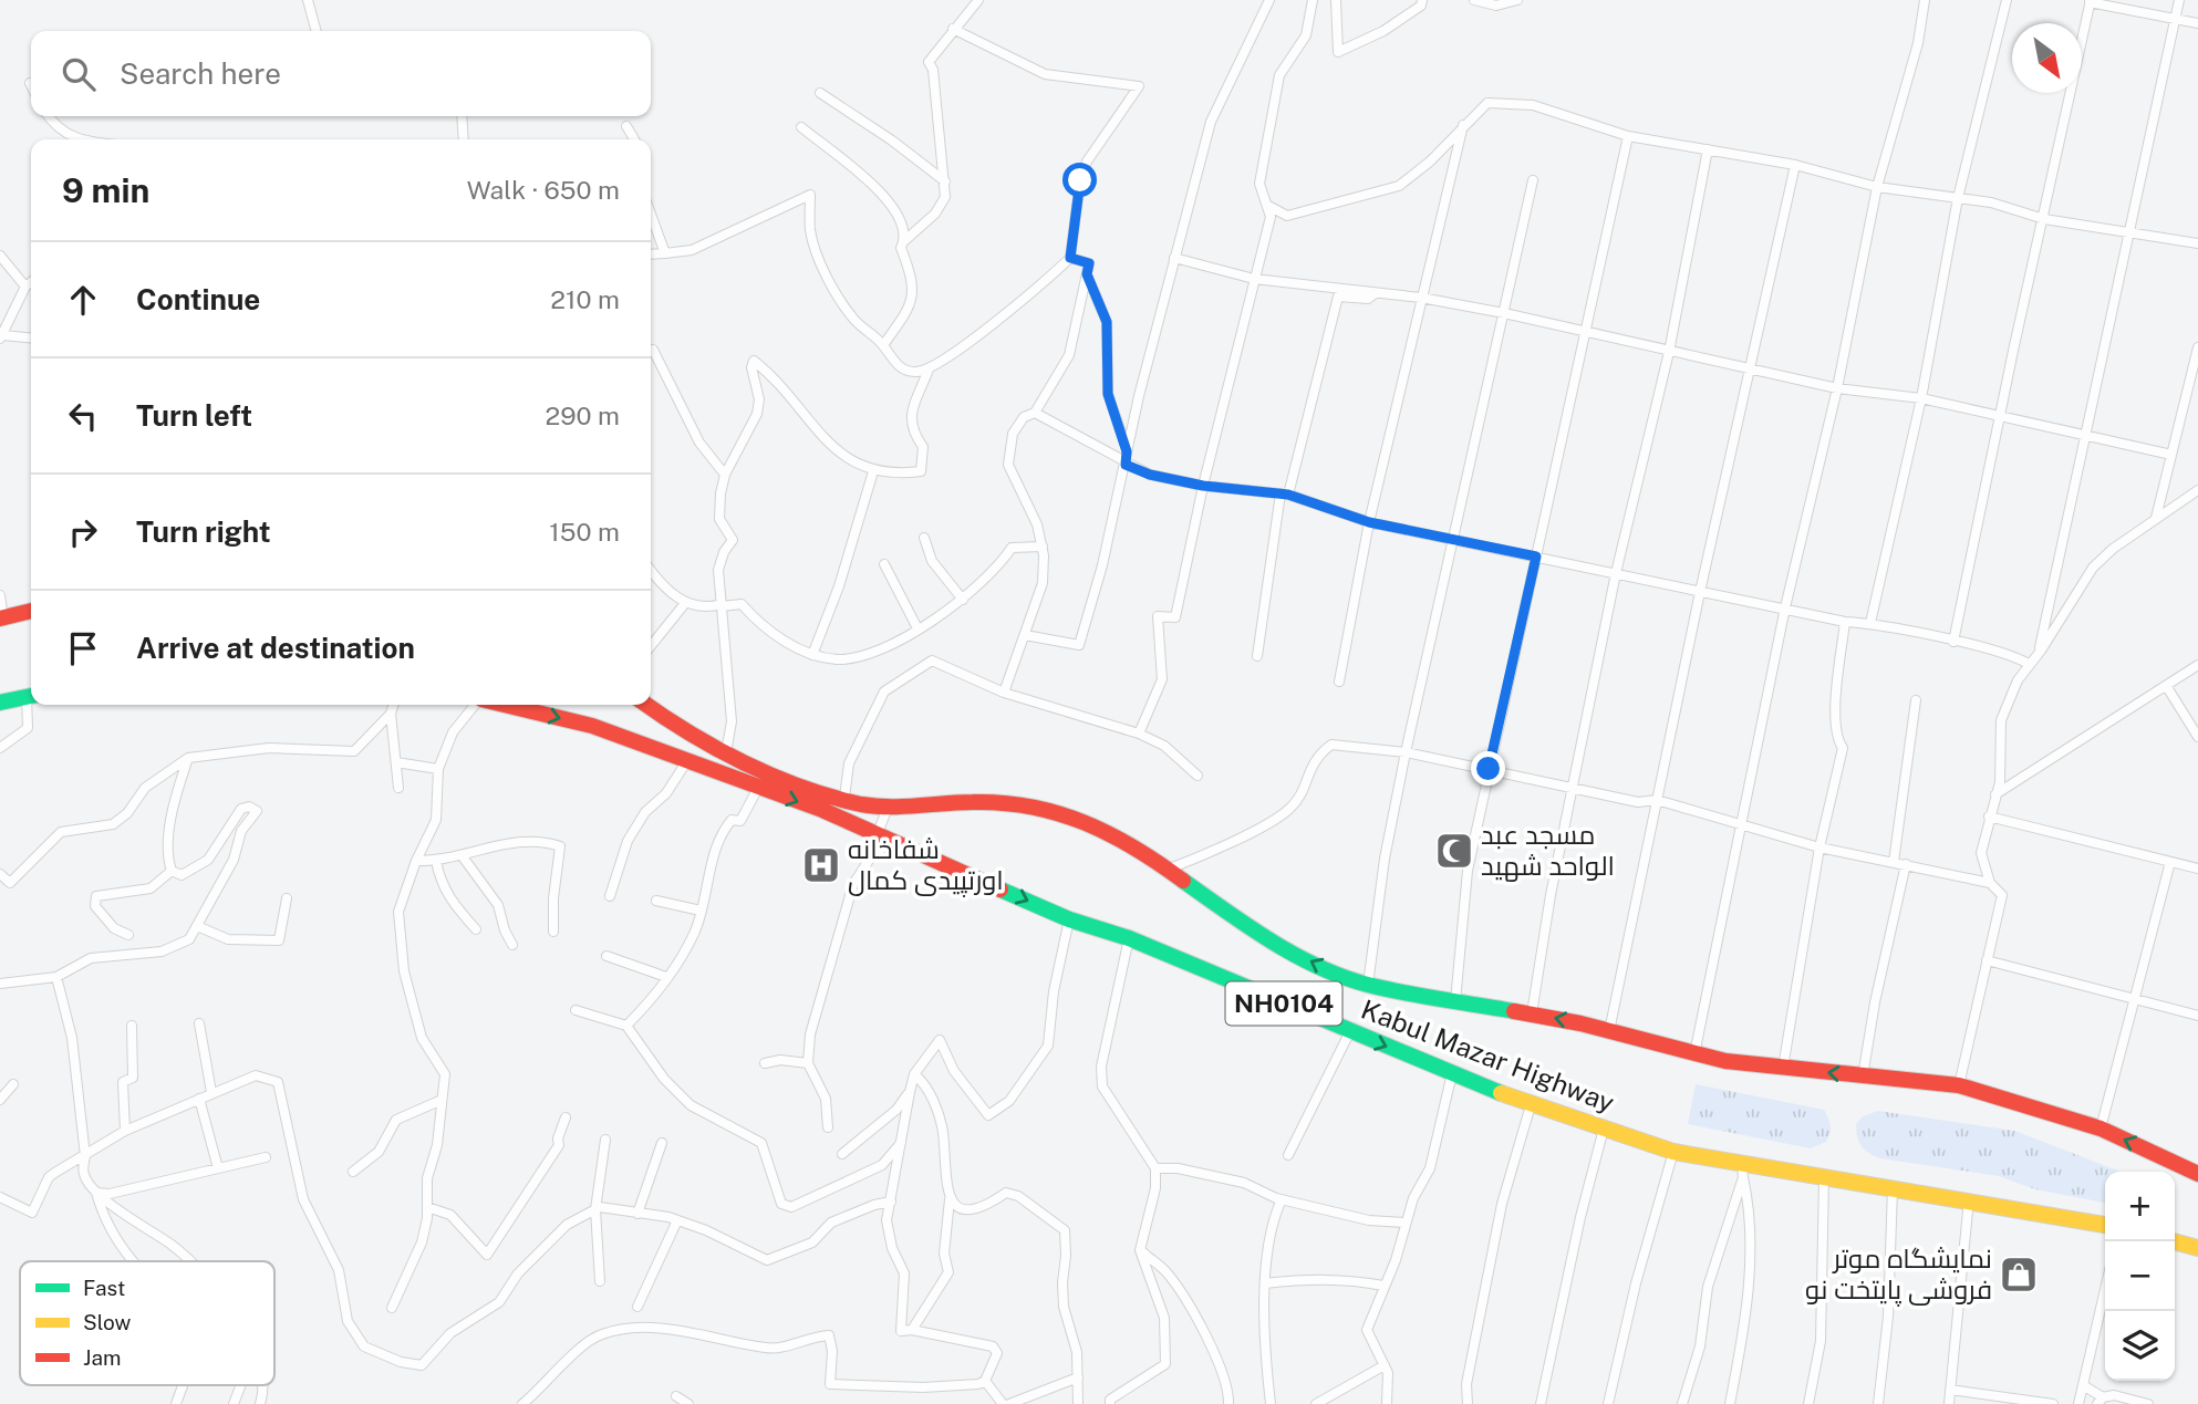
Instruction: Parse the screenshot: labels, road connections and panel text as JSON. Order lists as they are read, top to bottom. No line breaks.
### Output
{"streets":{"highway":["NH0104","Kabul Mazar Highway"]},"places":{"mosque":["مسجد عبد الواحد شهید"],"hospital":["شفاخانه اورتپیدی کمال"],"shop":["نمایشگاه موتر فروشی پایتخت نو"]},"legend":["Fast","Slow","Jam"],"north":"bottom right","page":{"search":"Search here","heading":["9 min","Walk · 650 m"],"list":[["Continue","210 m"],["Turn left","290 m"],["Turn right","150 m"],"Arrive at destination"],"map_buttons":["+","−"]}}
